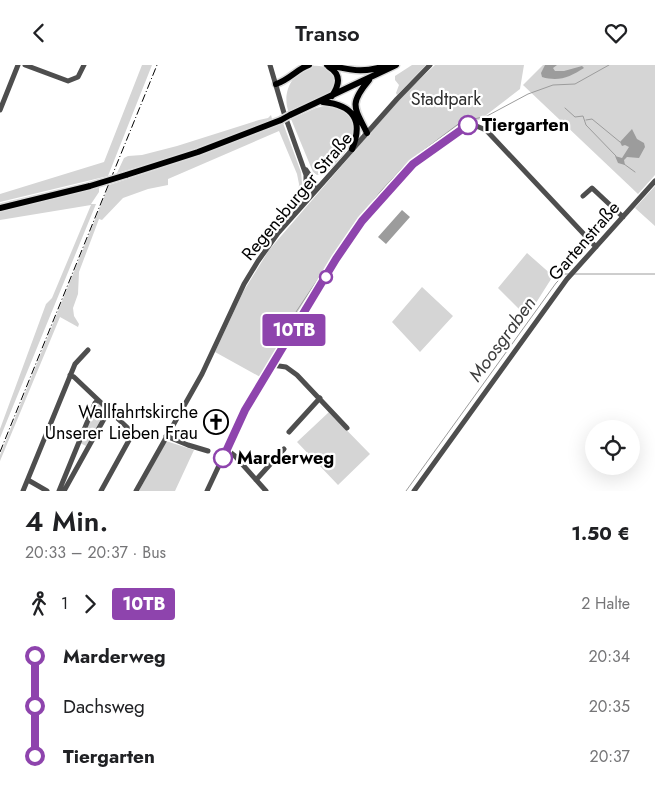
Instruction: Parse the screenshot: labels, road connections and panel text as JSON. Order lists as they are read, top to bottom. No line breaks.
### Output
{"streets":{"street":["Regensburger Straße","Gartenstraße"]},"water":["Moosgraben"],"parks":["Stadtpark"],"places":{"other":["Tiergarten","Marderweg"],"church":["Wallfahrtskirche Unserer Lieben Frau"]},"lines":["bus line 10TB"],"page":{"header":"Transo","on_map":"10TB","heading":["4 Min.","20:33 – 20:37 · Bus","1.50 €"],"legs":["1","10TB","2 Halte"],"list":[{"name":"Marderweg","value":"20:34"},{"name":"Dachsweg","value":"20:35"},{"name":"Tiergarten","value":"20:37"}]}}
